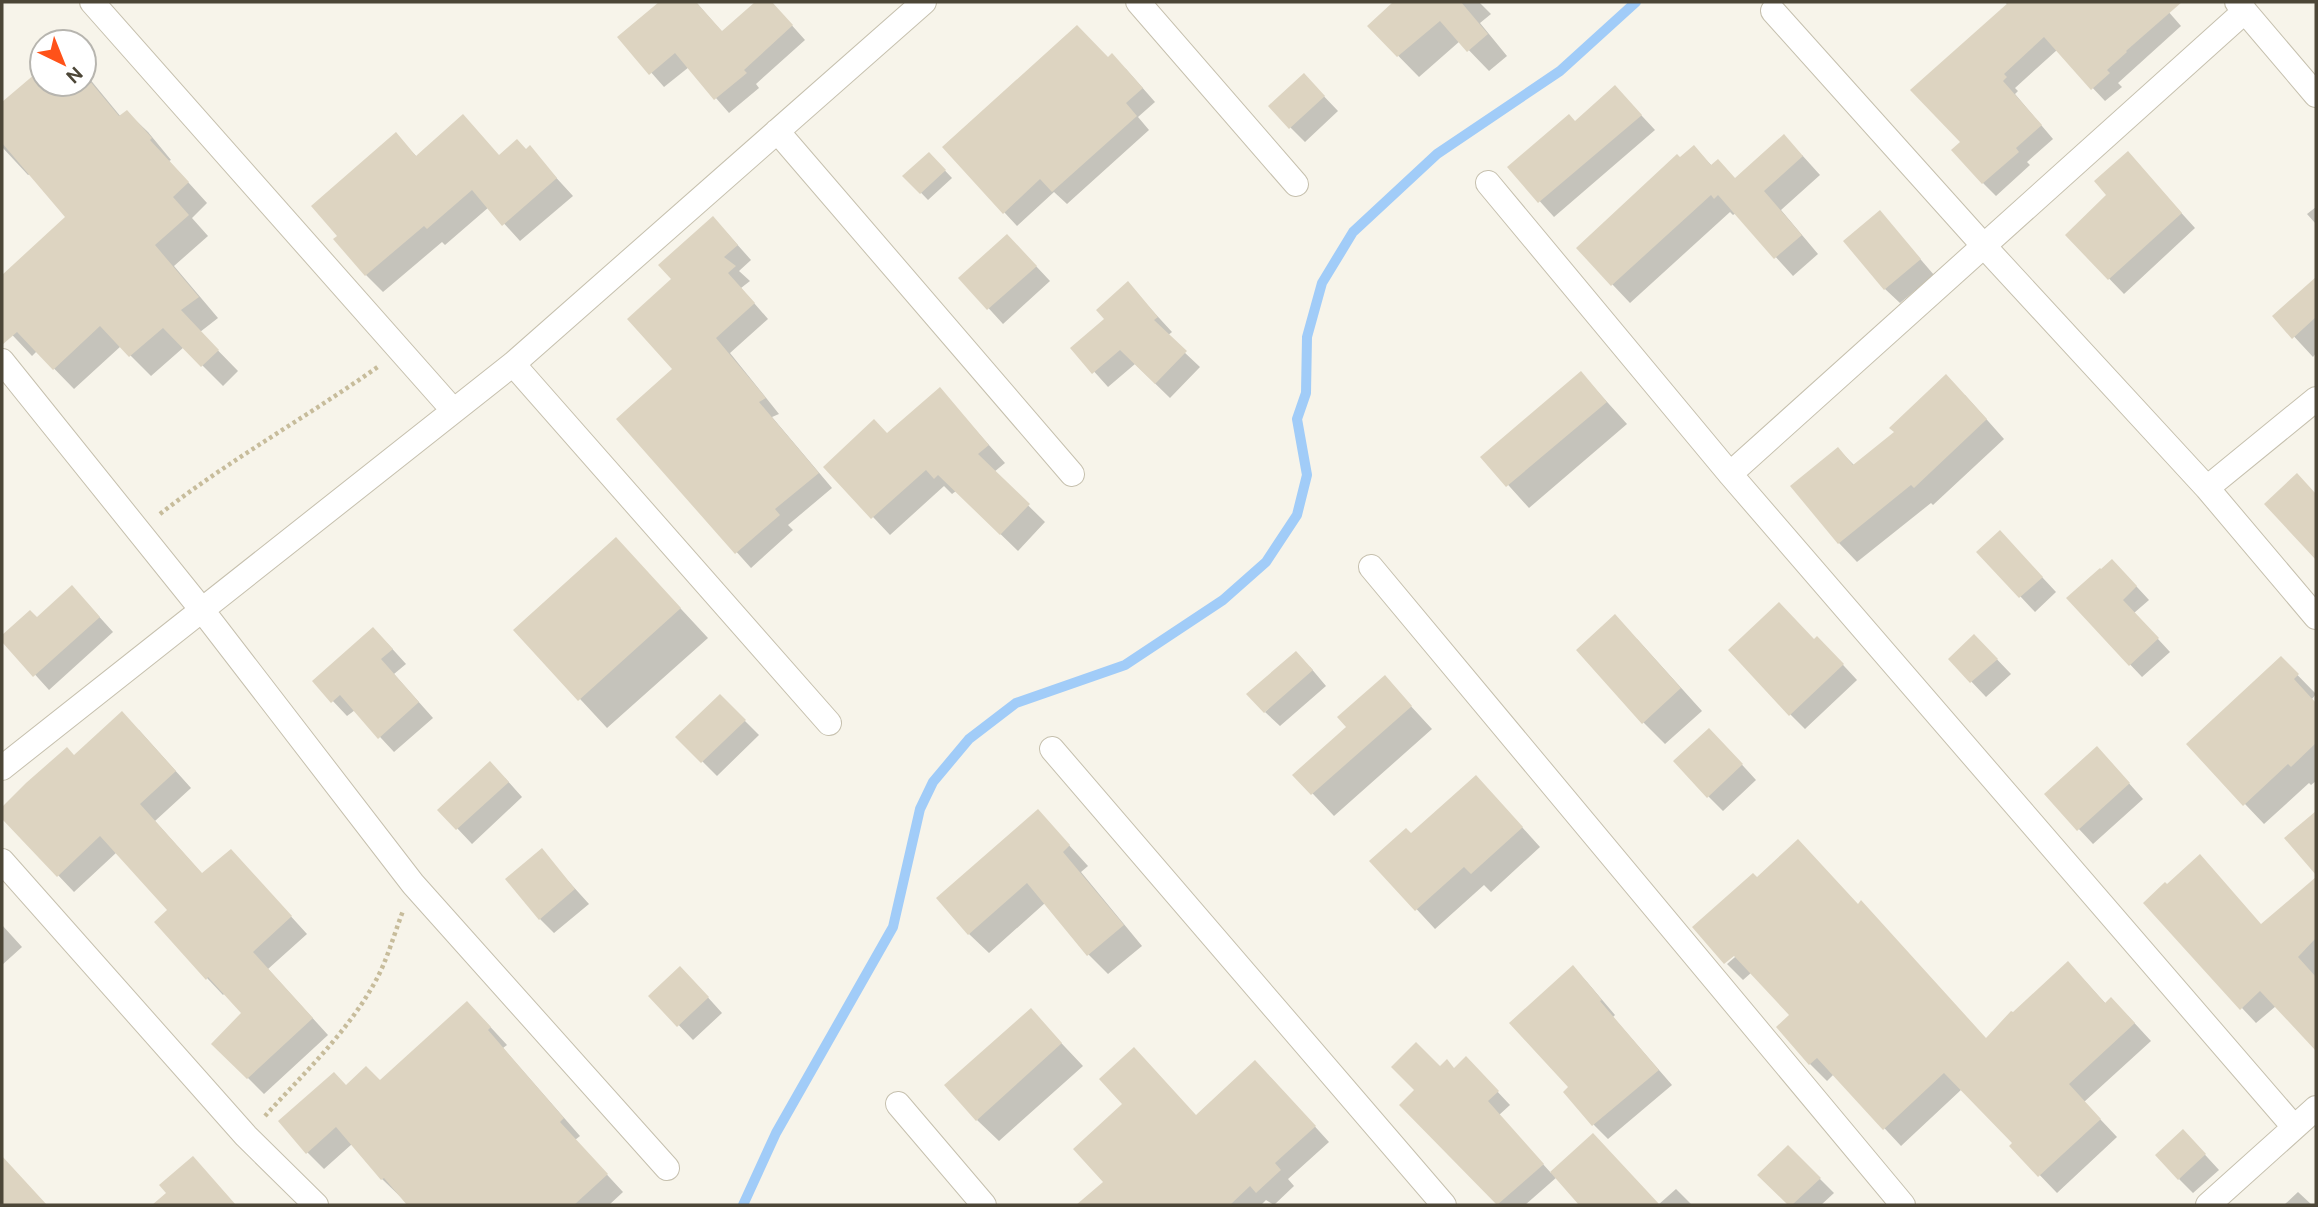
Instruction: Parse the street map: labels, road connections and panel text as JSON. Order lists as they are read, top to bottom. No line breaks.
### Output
{"north":"bottom right"}
